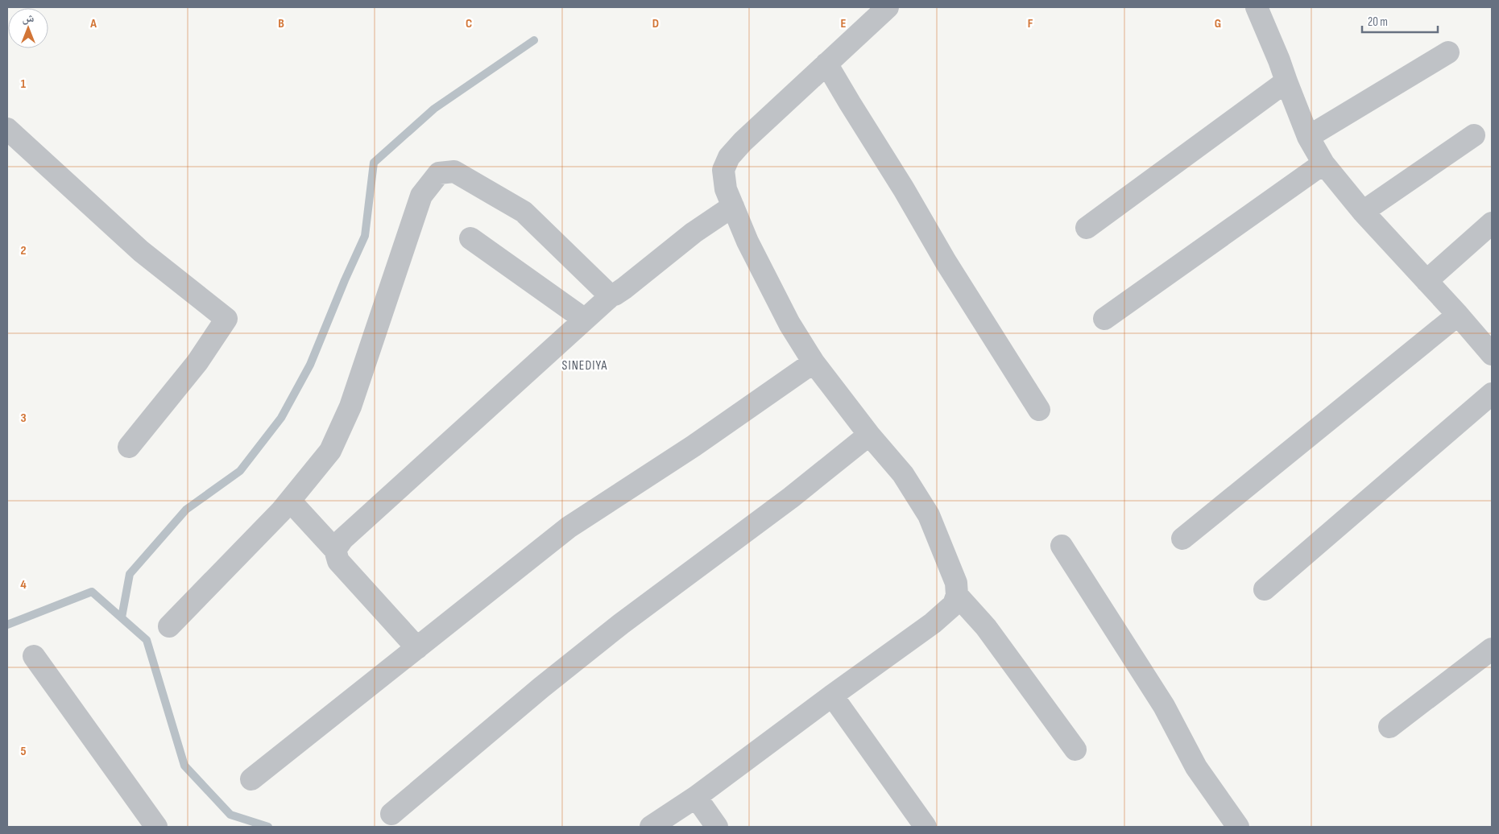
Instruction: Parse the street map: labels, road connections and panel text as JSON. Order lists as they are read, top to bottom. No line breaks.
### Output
{"districts":["SINEDIYA"],"scale_bar":"20 m","north":"top","grid":{"columns":["A","B","C","D","E","F","G"],"rows":["1","2","3","4","5"]}}
